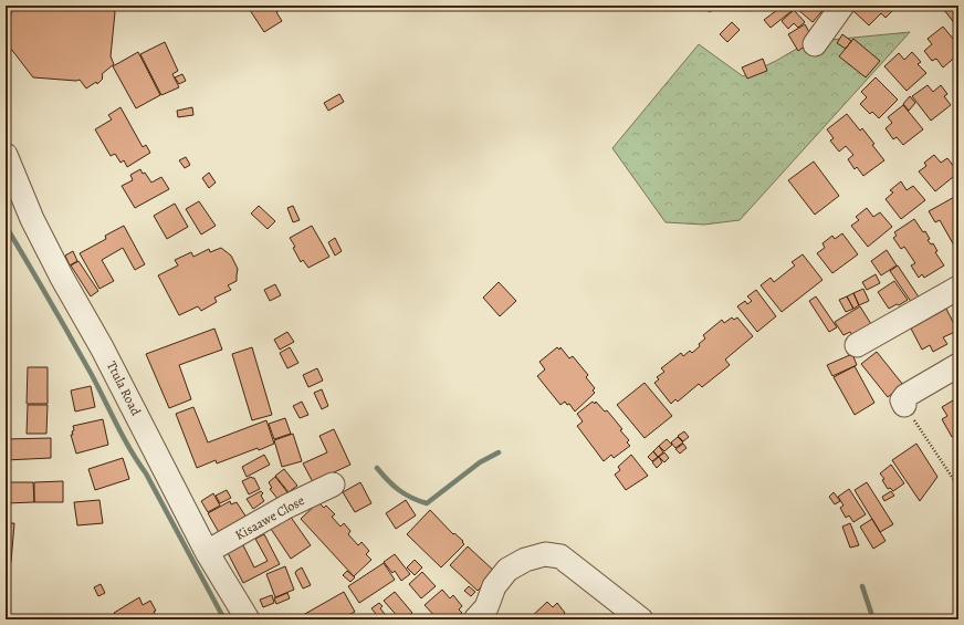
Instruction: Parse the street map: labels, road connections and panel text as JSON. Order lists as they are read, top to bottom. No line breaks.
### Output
{"streets":{"street":["Ttula Road","Kisaawe Close"]},"crossings":[["Ttula Road","Kisaawe Close"]]}
